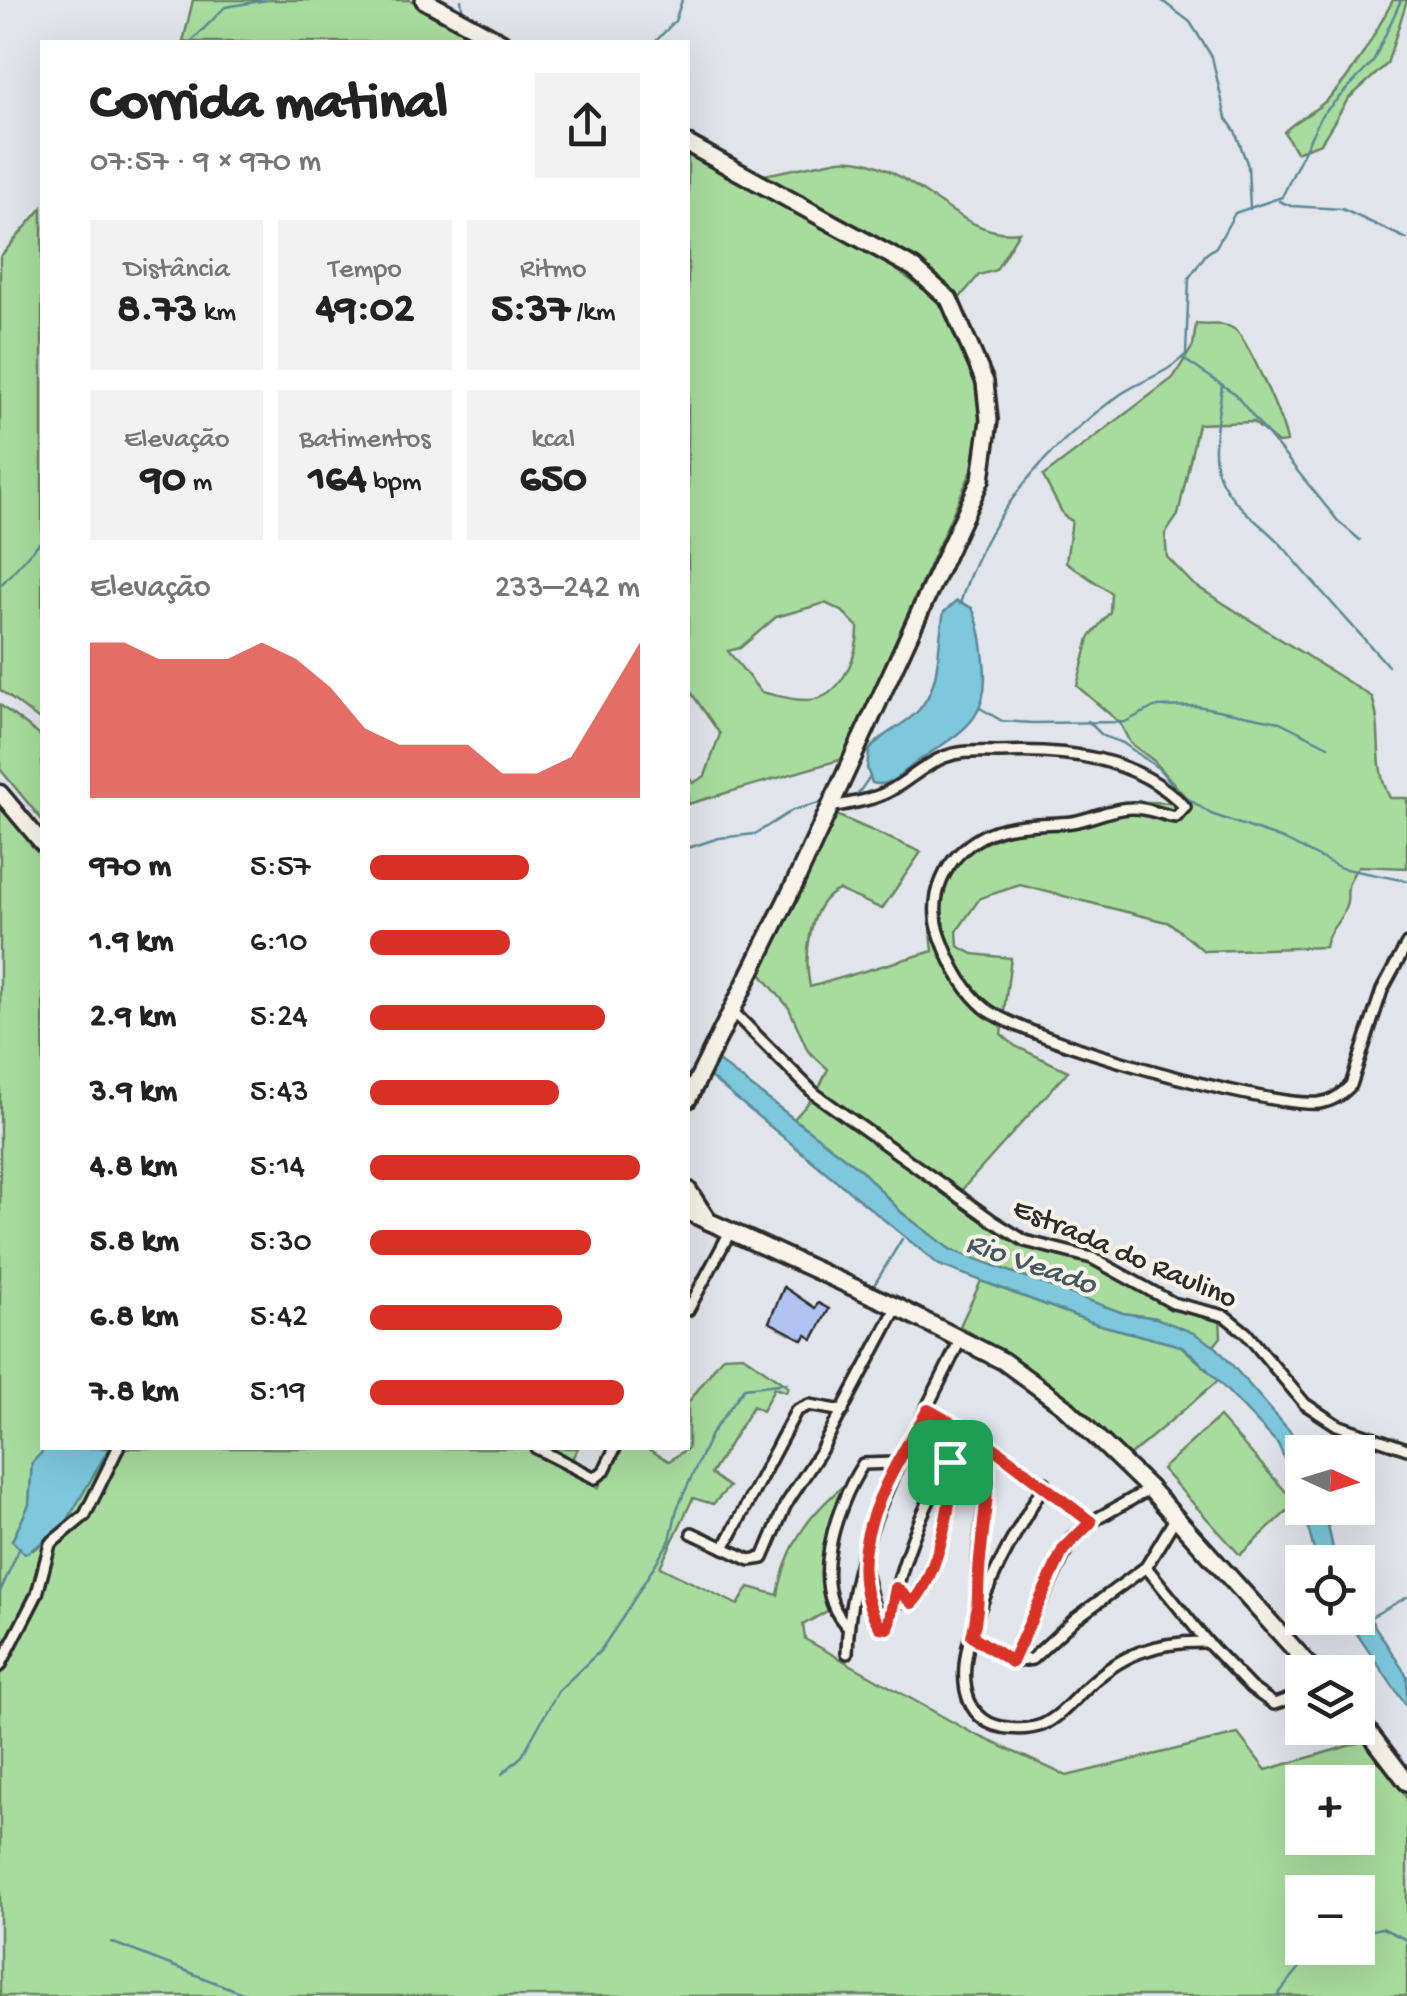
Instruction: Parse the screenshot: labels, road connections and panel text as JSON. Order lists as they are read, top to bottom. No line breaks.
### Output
{"streets":{"street":["Estrada do Raulino"]},"water":["Rio Veado"],"north":"right","page":{"heading":["Corrida matinal","07:57 · 9 × 970 m"],"stats":[["Distância","8.73 km"],["Tempo","49:02"],["Ritmo","5:37 /km"],["Elevação","90 m"],["Batimentos","164 bpm"],["kcal","650"]],"chart":["Elevação","233–242 m"],"list":[{"name":"970 m","note":"5:57"},{"name":"1.9 km","note":"6:10"},{"name":"2.9 km","note":"5:24"},{"name":"3.9 km","note":"5:43"},{"name":"4.8 km","note":"5:14"},{"name":"5.8 km","note":"5:30"},{"name":"6.8 km","note":"5:42"},{"name":"7.8 km","note":"5:19"}],"map_buttons":["+","−"]}}
